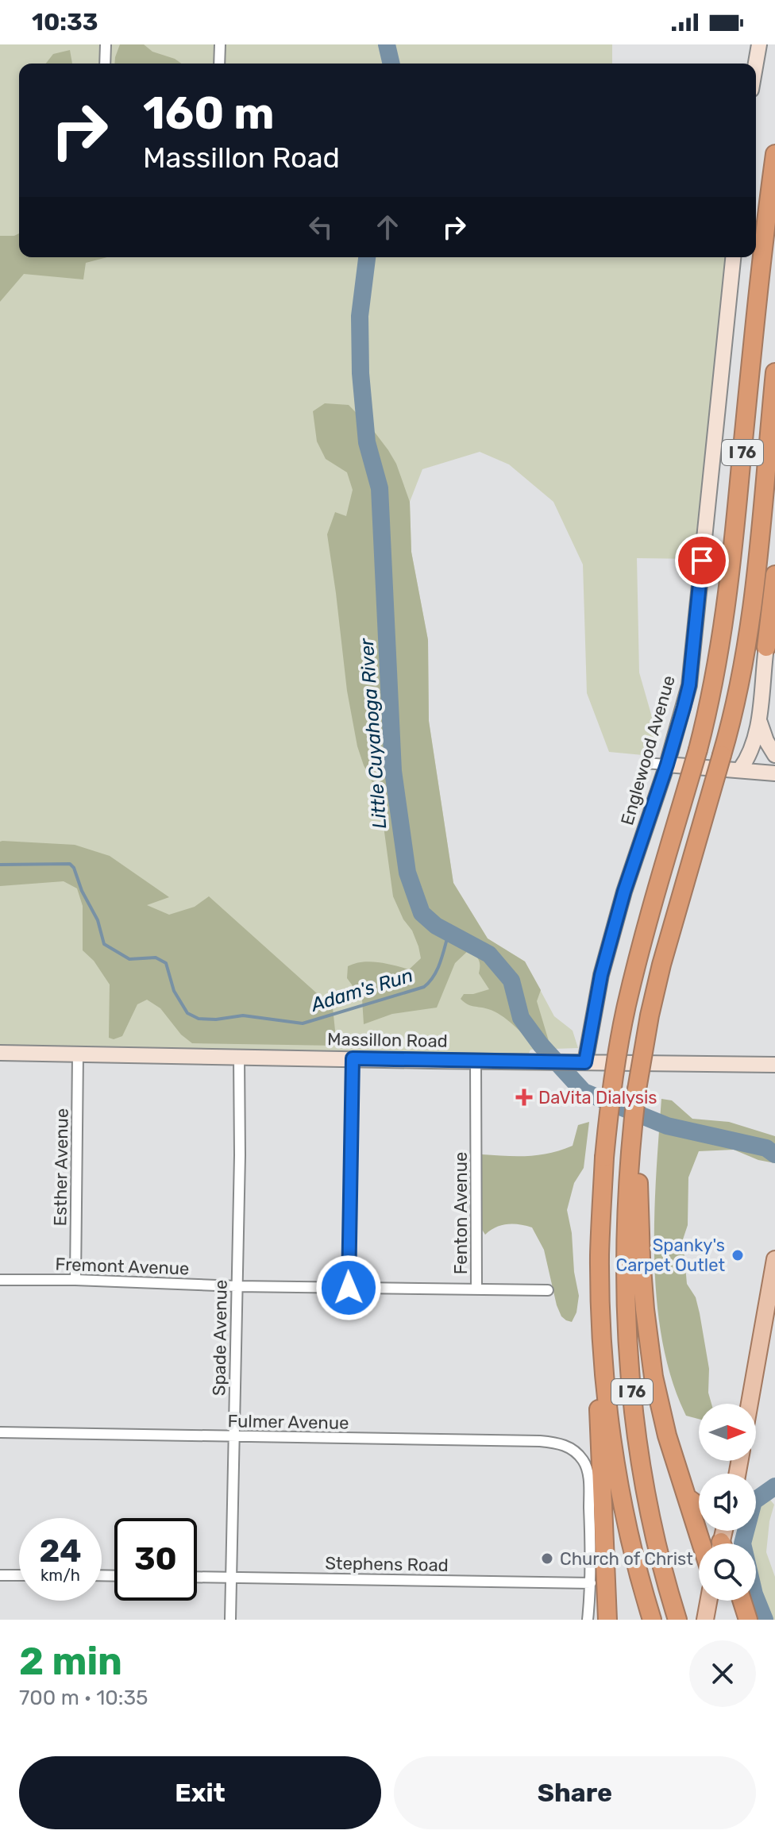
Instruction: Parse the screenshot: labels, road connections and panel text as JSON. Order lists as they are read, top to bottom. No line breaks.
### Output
{"streets":{"highway":["I 76"],"main road":["Englewood Avenue","Massillon Road"],"street":["Esther Avenue","Fenton Avenue","Fremont Avenue","Spade Avenue","Fulmer Avenue","Stephens Road"]},"crossings":[["Englewood Avenue","Massillon Road"],["Massillon Road","Esther Avenue"],["Massillon Road","Fenton Avenue"],["Massillon Road","Spade Avenue"],["Esther Avenue","Fremont Avenue"],["Fenton Avenue","Fremont Avenue"],["Fremont Avenue","Spade Avenue"],["Spade Avenue","Fulmer Avenue"],["Spade Avenue","Stephens Road"],["Fulmer Avenue","Stephens Road"]],"water":["Little Cuyahoga River","Adam's Run"],"places":{"health":["DaVita Dialysis"],"other":["Spanky's Carpet Outlet","Church of Christ"]},"north":"right","page":{"status":"10:33","turn":["160 m","Massillon Road"],"speed":"24 km/h","limit":"30","heading":["2 min","700 m · 10:35"],"buttons":["Exit","Share"]}}
